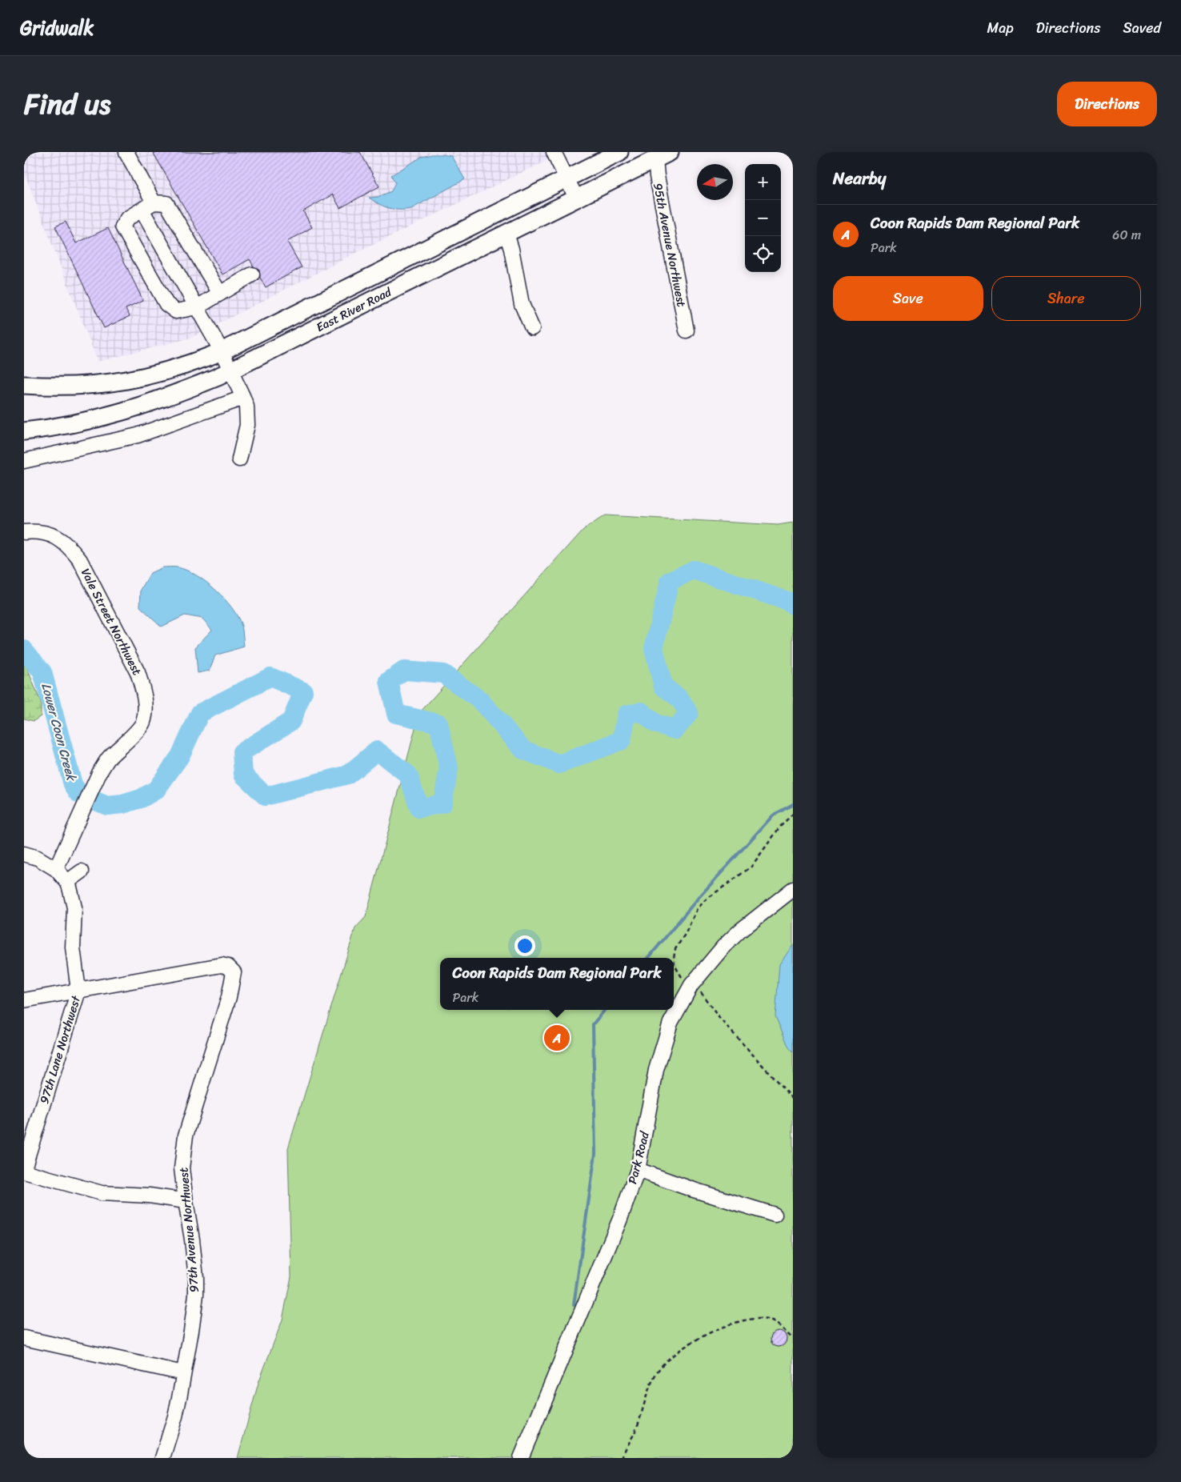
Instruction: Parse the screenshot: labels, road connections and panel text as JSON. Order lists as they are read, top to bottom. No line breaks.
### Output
{"streets":{"main road":["East River Road"],"street":["95th Avenue Northwest","Vale Street Northwest","97th Lane Northwest","Park Road","97th Avenue Northwest"]},"crossings":[["95th Avenue Northwest","East River Road"],["Vale Street Northwest","97th Lane Northwest"],["97th Lane Northwest","97th Avenue Northwest"]],"water":["Lower Coon Creek"],"north":"left","page":{"header":"Gridwalk","nav":["Map","Directions","Saved"],"title":"Find us","buttons":["Directions",["Save","Share"]],"heading":"Nearby","map_buttons":["+","−"],"list":[{"mark":"A","name":"Coon Rapids Dam Regional Park","note":"Park","value":"60 m"}],"popup":["Coon Rapids Dam Regional Park","Park"],"pins":"A"}}
